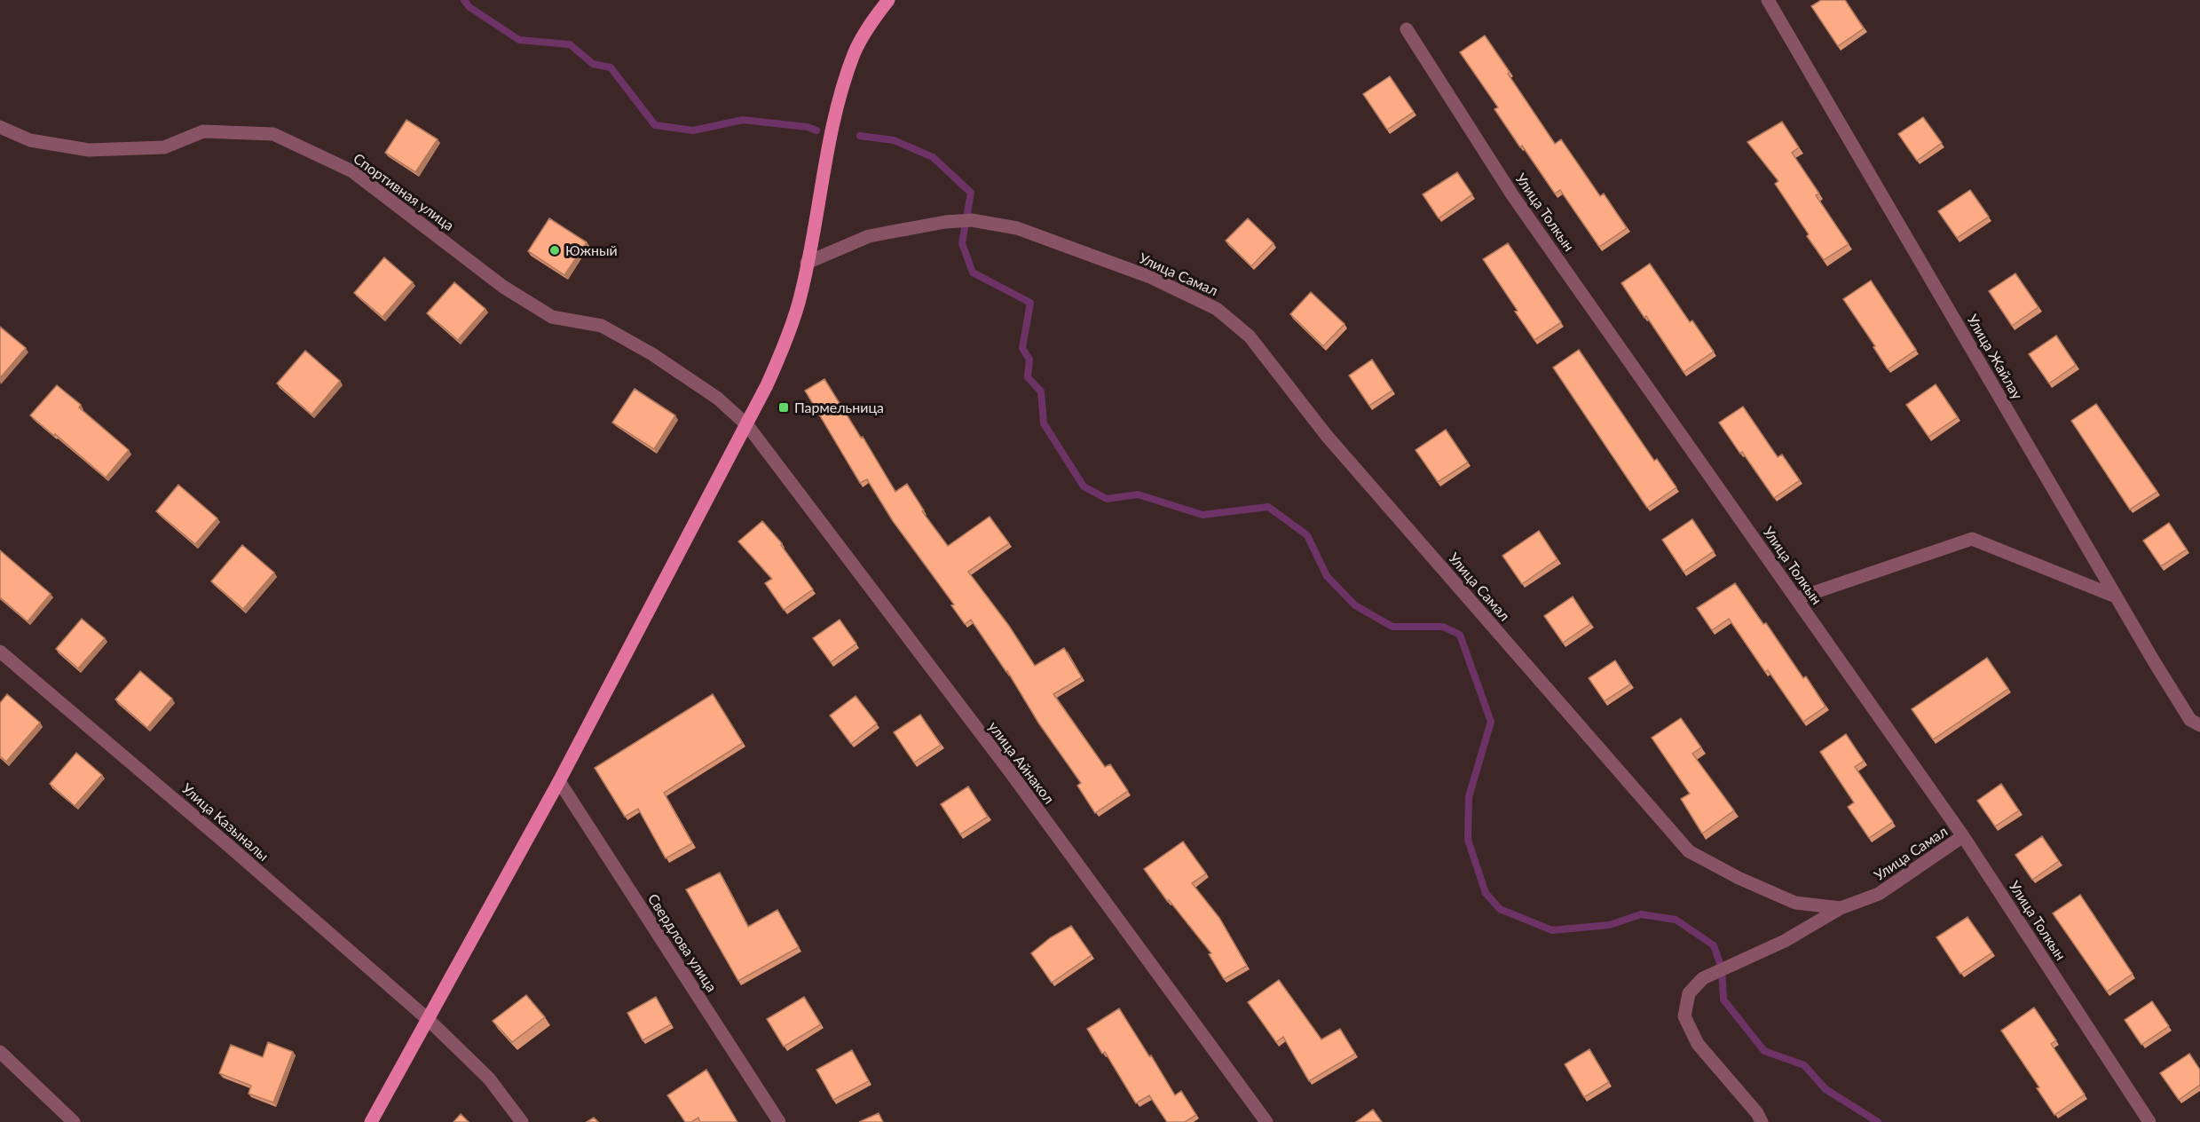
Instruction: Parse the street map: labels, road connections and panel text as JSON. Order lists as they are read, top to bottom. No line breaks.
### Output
{"streets":{"street":["Спортивная улица","Улица Толкын","Улица Самал","Улица Жайлау","улица Айнакол","Улица Казыналы","Свердлова улица"]},"crossings":[["Спортивная улица","улица Айнакол"],["Улица Толкын","Улица Самал"]],"places":{"other":["Южный"],"transit":["Пармельница"]}}
